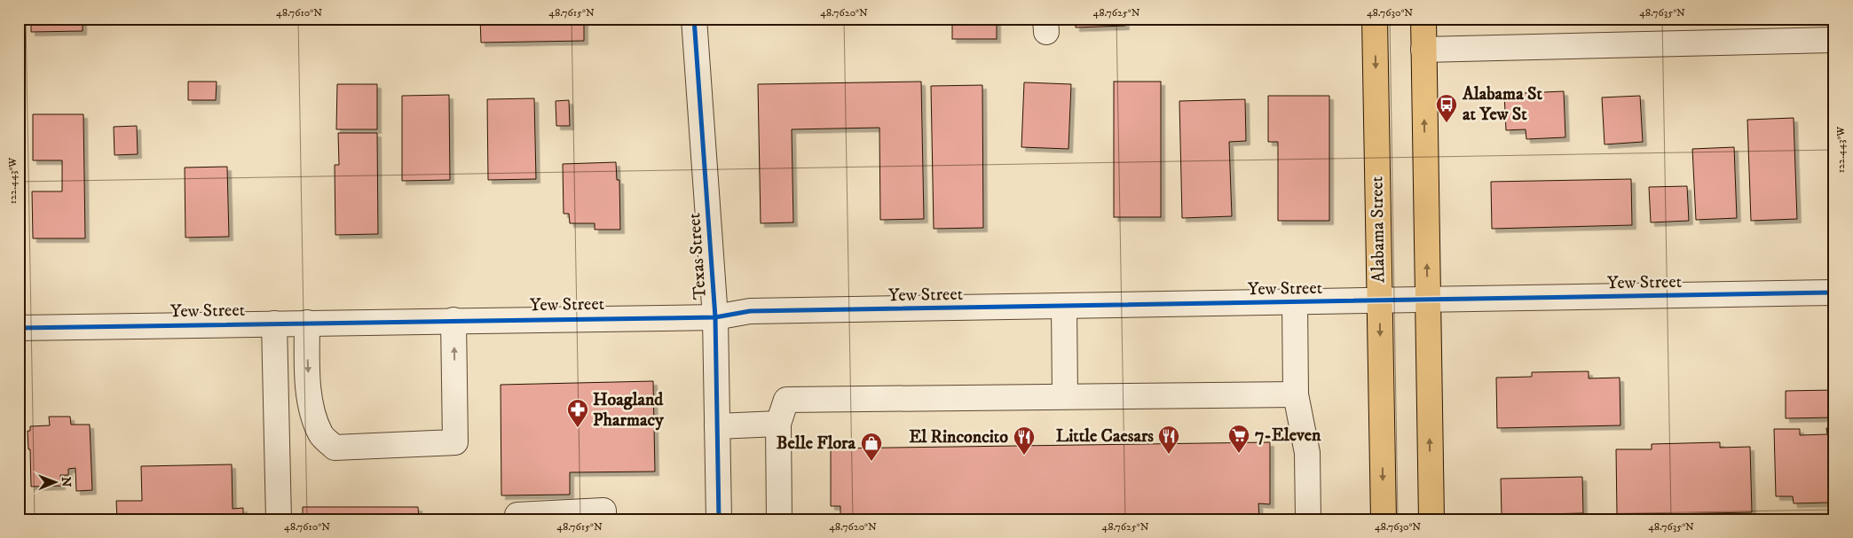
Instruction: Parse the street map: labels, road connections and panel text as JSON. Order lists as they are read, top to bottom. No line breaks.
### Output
{"streets":{"main road":["Alabama Street"],"street":["Texas Street","Yew Street"]},"crossings":[["Alabama Street","Yew Street"],["Texas Street","Yew Street"]],"places":{"bus stop":["Alabama St at Yew St"],"pharmacy":["Hoagland Pharmacy"],"supermarket":["7-Eleven"],"restaurant":["Little Caesars","El Rinconcito"],"shop":["Belle Flora"]},"north":"right","coordinates":["48.7610°N","48.7615°N","48.7620°N","48.7625°N","48.7630°N","48.7635°N","122.443°W"]}
